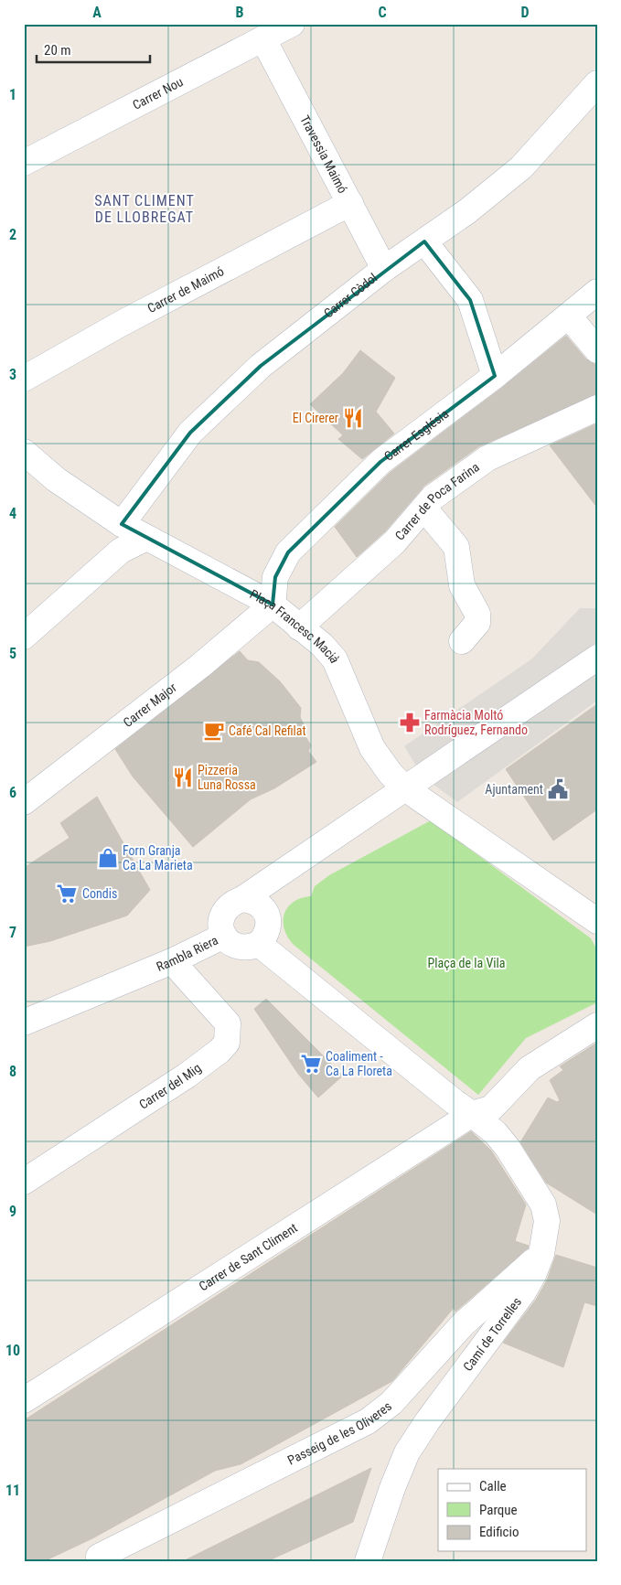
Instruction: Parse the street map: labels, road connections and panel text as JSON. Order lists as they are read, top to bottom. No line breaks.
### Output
{"streets":{"street":["Carrer Nou","Travessia Maimó","Carrer de Maimó","Carrer Còdol","Carrer Església","Carrer de Poca Farina","Plaça Francesc Macià","Carrer Major","Rambla Riera","Carrer del Mig","Carrer de Sant Climent","Camí de Torrelles","Passeig de les Oliveres"]},"crossings":[["Carrer Nou","Travessia Maimó"],["Travessia Maimó","Carrer de Maimó"],["Travessia Maimó","Carrer Còdol"],["Carrer Còdol","Plaça Francesc Macià"],["Carrer Església","Plaça Francesc Macià"],["Carrer Església","Carrer Major"],["Carrer de Poca Farina","Plaça Francesc Macià"],["Plaça Francesc Macià","Carrer Major"],["Plaça Francesc Macià","Rambla Riera"],["Rambla Riera","Carrer del Mig"],["Carrer de Sant Climent","Camí de Torrelles"],["Camí de Torrelles","Passeig de les Oliveres"]],"districts":["SANT CLIMENT DE LLOBREGAT"],"parks":["Plaça de la Vila"],"places":{"restaurant":["El Cirerer","Pizzeria Luna Rossa"],"pharmacy":["Farmàcia Moltó Rodríguez, Fernando"],"cafe":["Café Cal Refilat"],"public building":["Ajuntament"],"shop":["Forn Granja Ca La Marieta"],"supermarket":["Condis","Coaliment - Ca La Floreta"]},"legend":["Calle","Parque","Edificio"],"scale_bar":"20 m","grid":{"columns":["A","B","C","D"],"rows":["1","2","3","4","5","6","7","8","9","10","11"]}}
